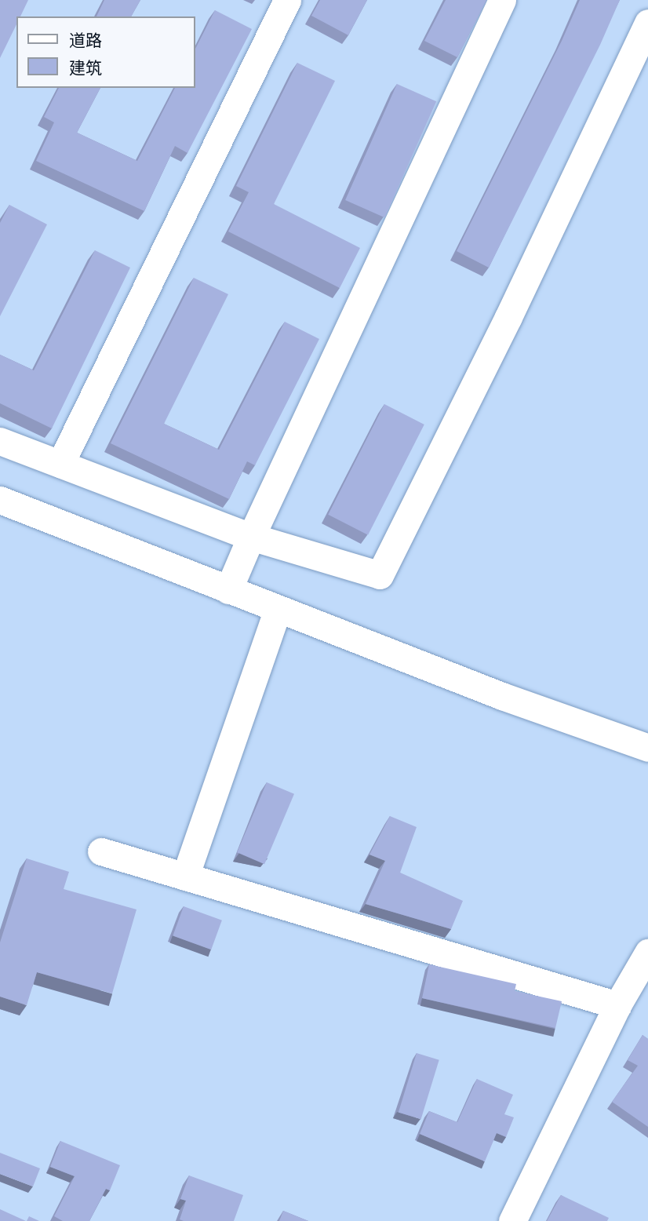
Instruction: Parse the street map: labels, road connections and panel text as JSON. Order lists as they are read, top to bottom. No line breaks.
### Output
{"legend":["道路","建筑"]}
